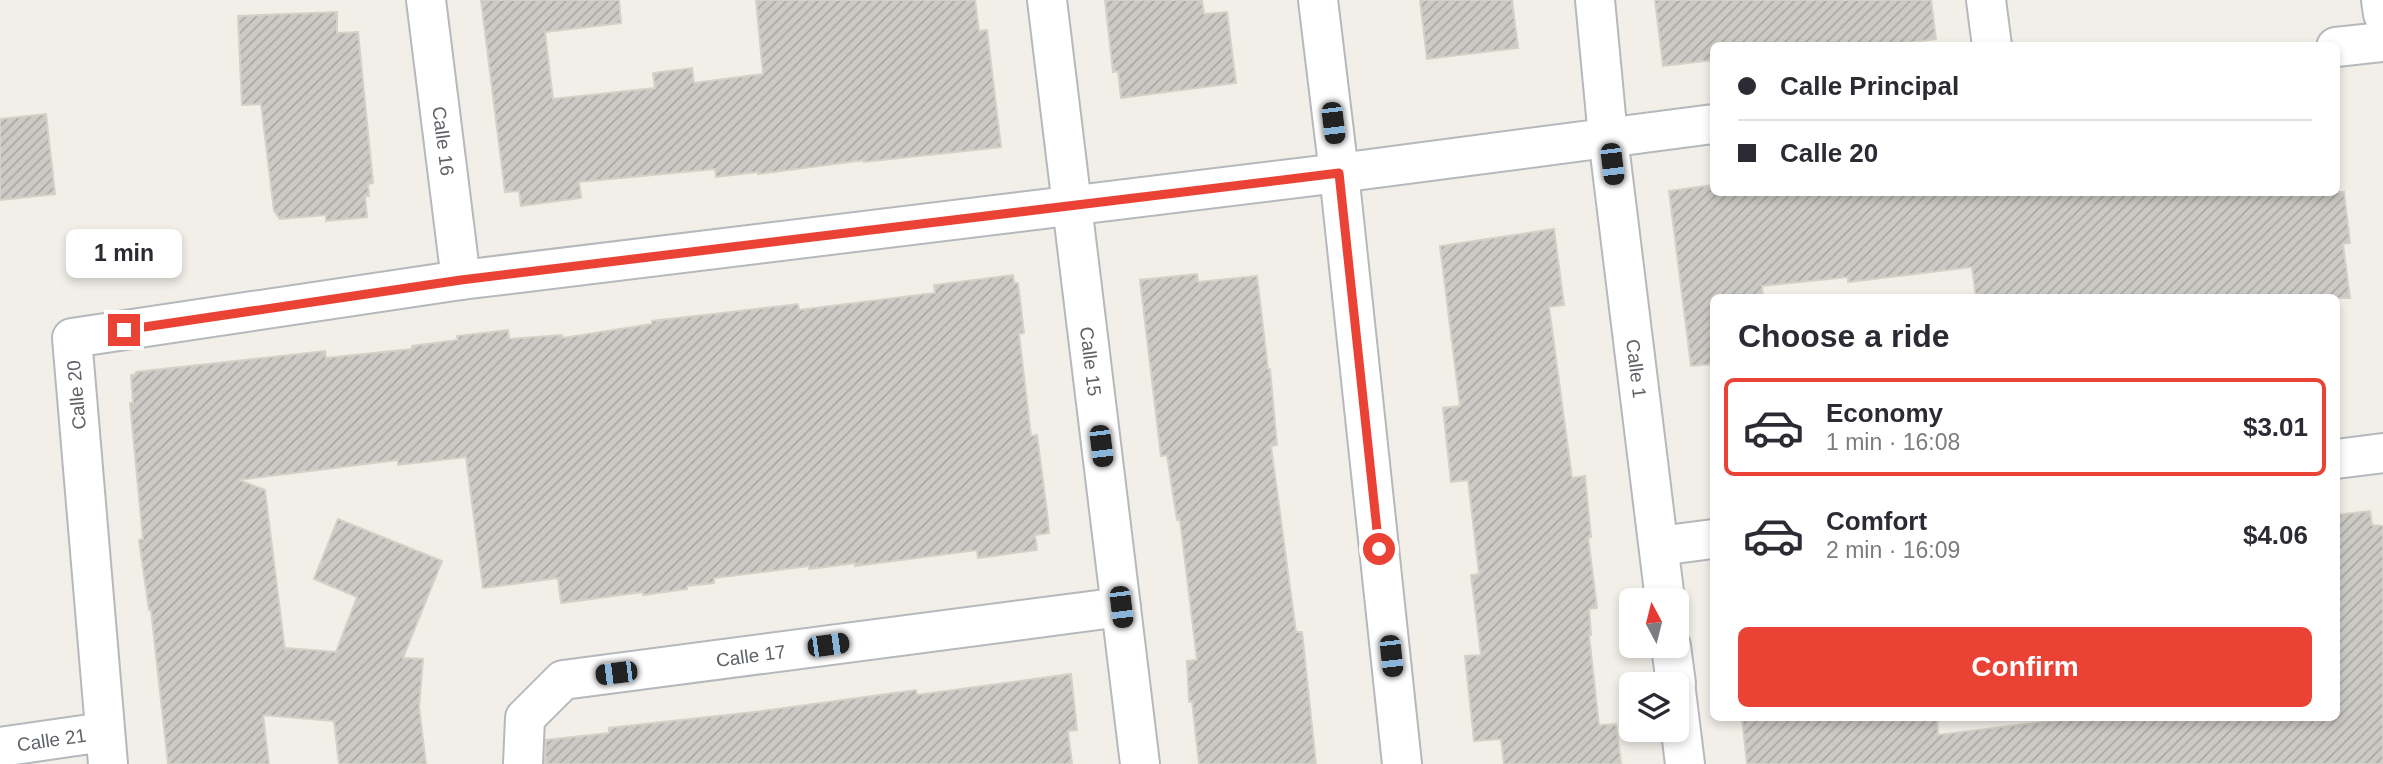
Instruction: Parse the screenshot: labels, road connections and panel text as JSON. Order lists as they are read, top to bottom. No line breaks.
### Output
{"streets":{"street":["Calle 16","Calle 15","Calle 1","Calle 20","Calle 17","Calle 21"]},"crossings":[["Calle 16","Calle 20"],["Calle 15","Calle 20"],["Calle 15","Calle 17"],["Calle 20","Calle 21"]],"north":"top","page":{"banner":["Calle Principal","Calle 20"],"bubble":"1 min","heading":"Choose a ride","list":[{"name":"Economy","note":"1 min · 16:08","value":"$3.01"},{"name":"Comfort","note":"2 min · 16:09","value":"$4.06"}],"buttons":"Confirm"}}
